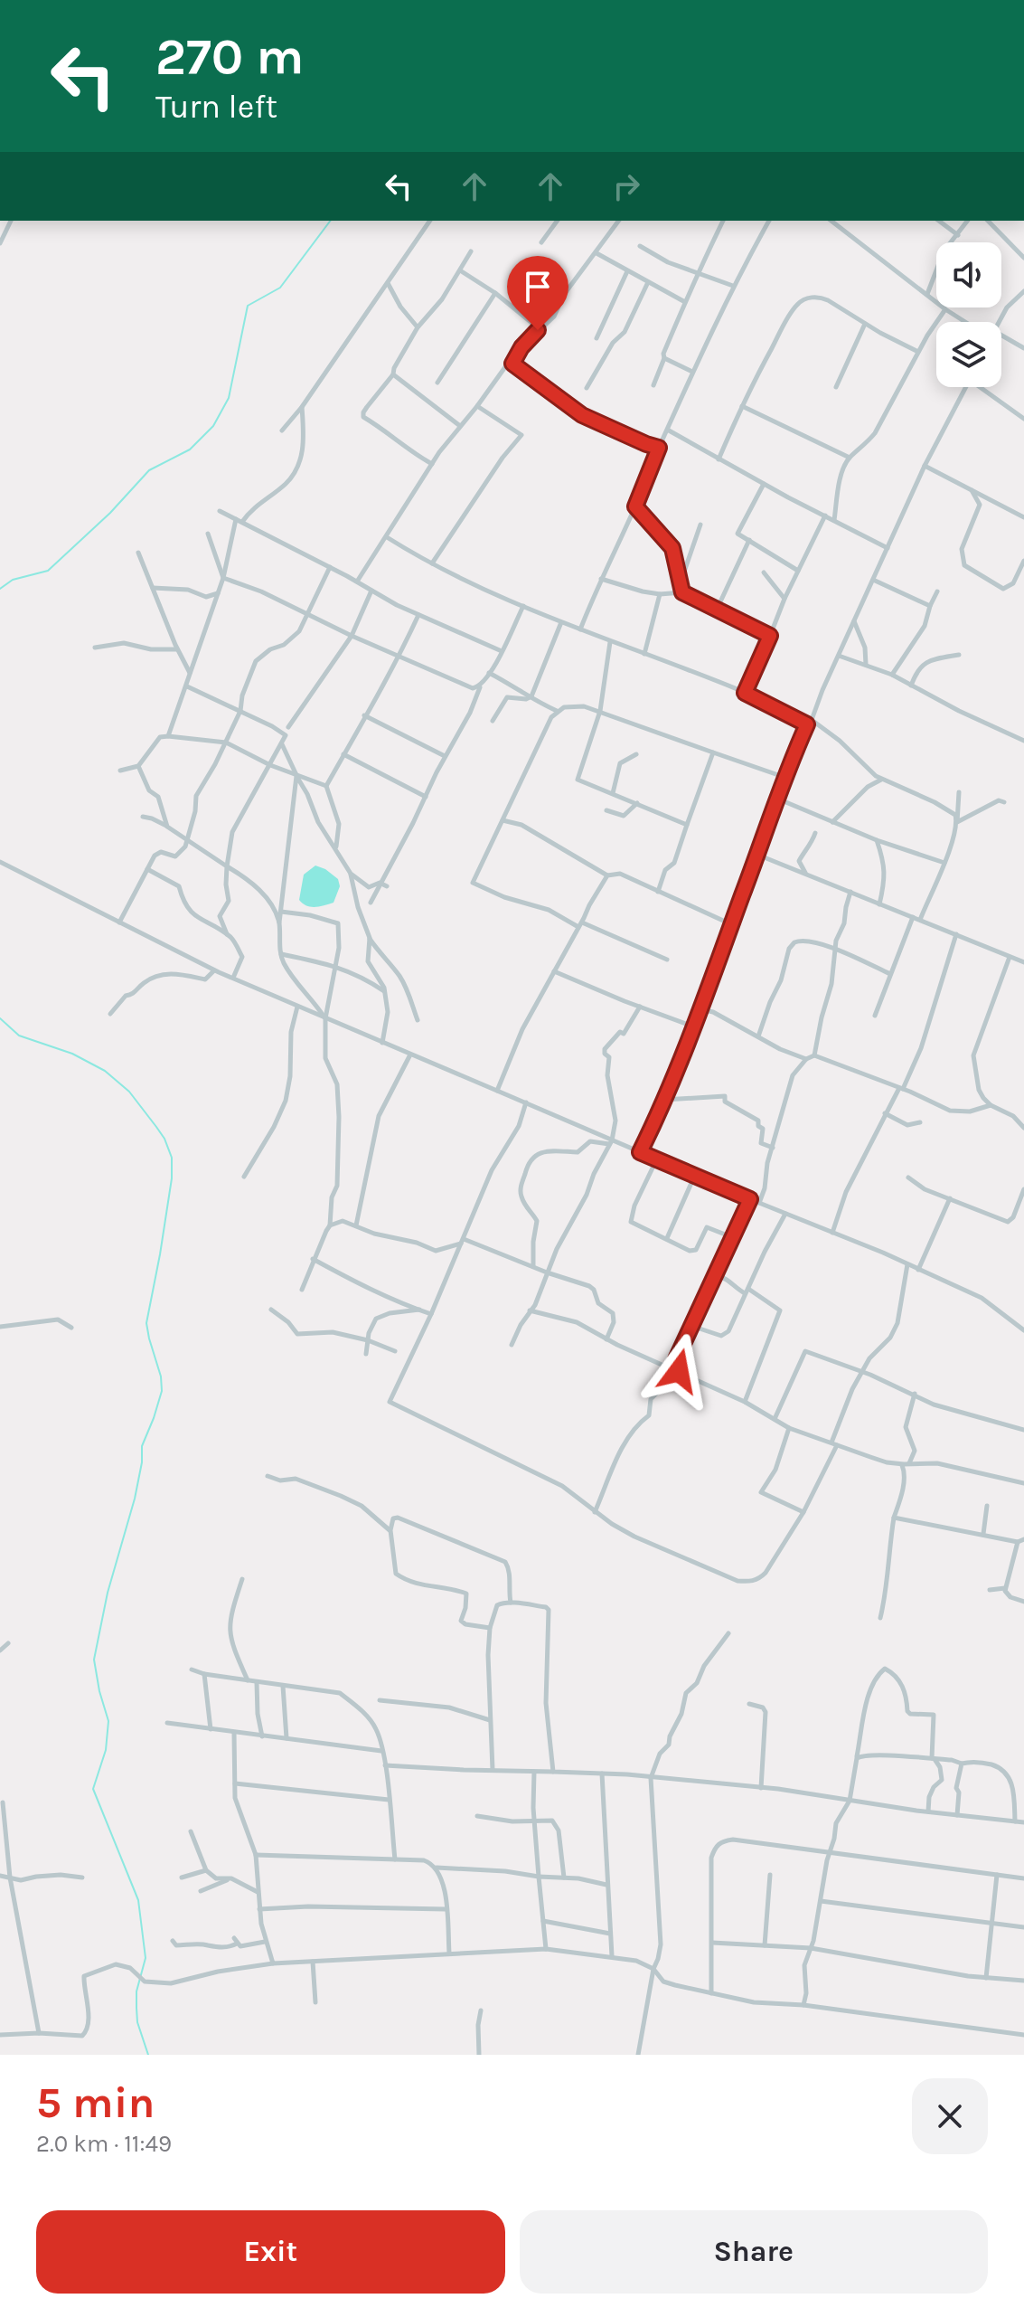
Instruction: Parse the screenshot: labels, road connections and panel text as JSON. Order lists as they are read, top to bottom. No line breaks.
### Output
{"page":{"turn":["270 m","Turn left"],"heading":["5 min","2.0 km · 11:49"],"buttons":["Exit","Share"]}}
